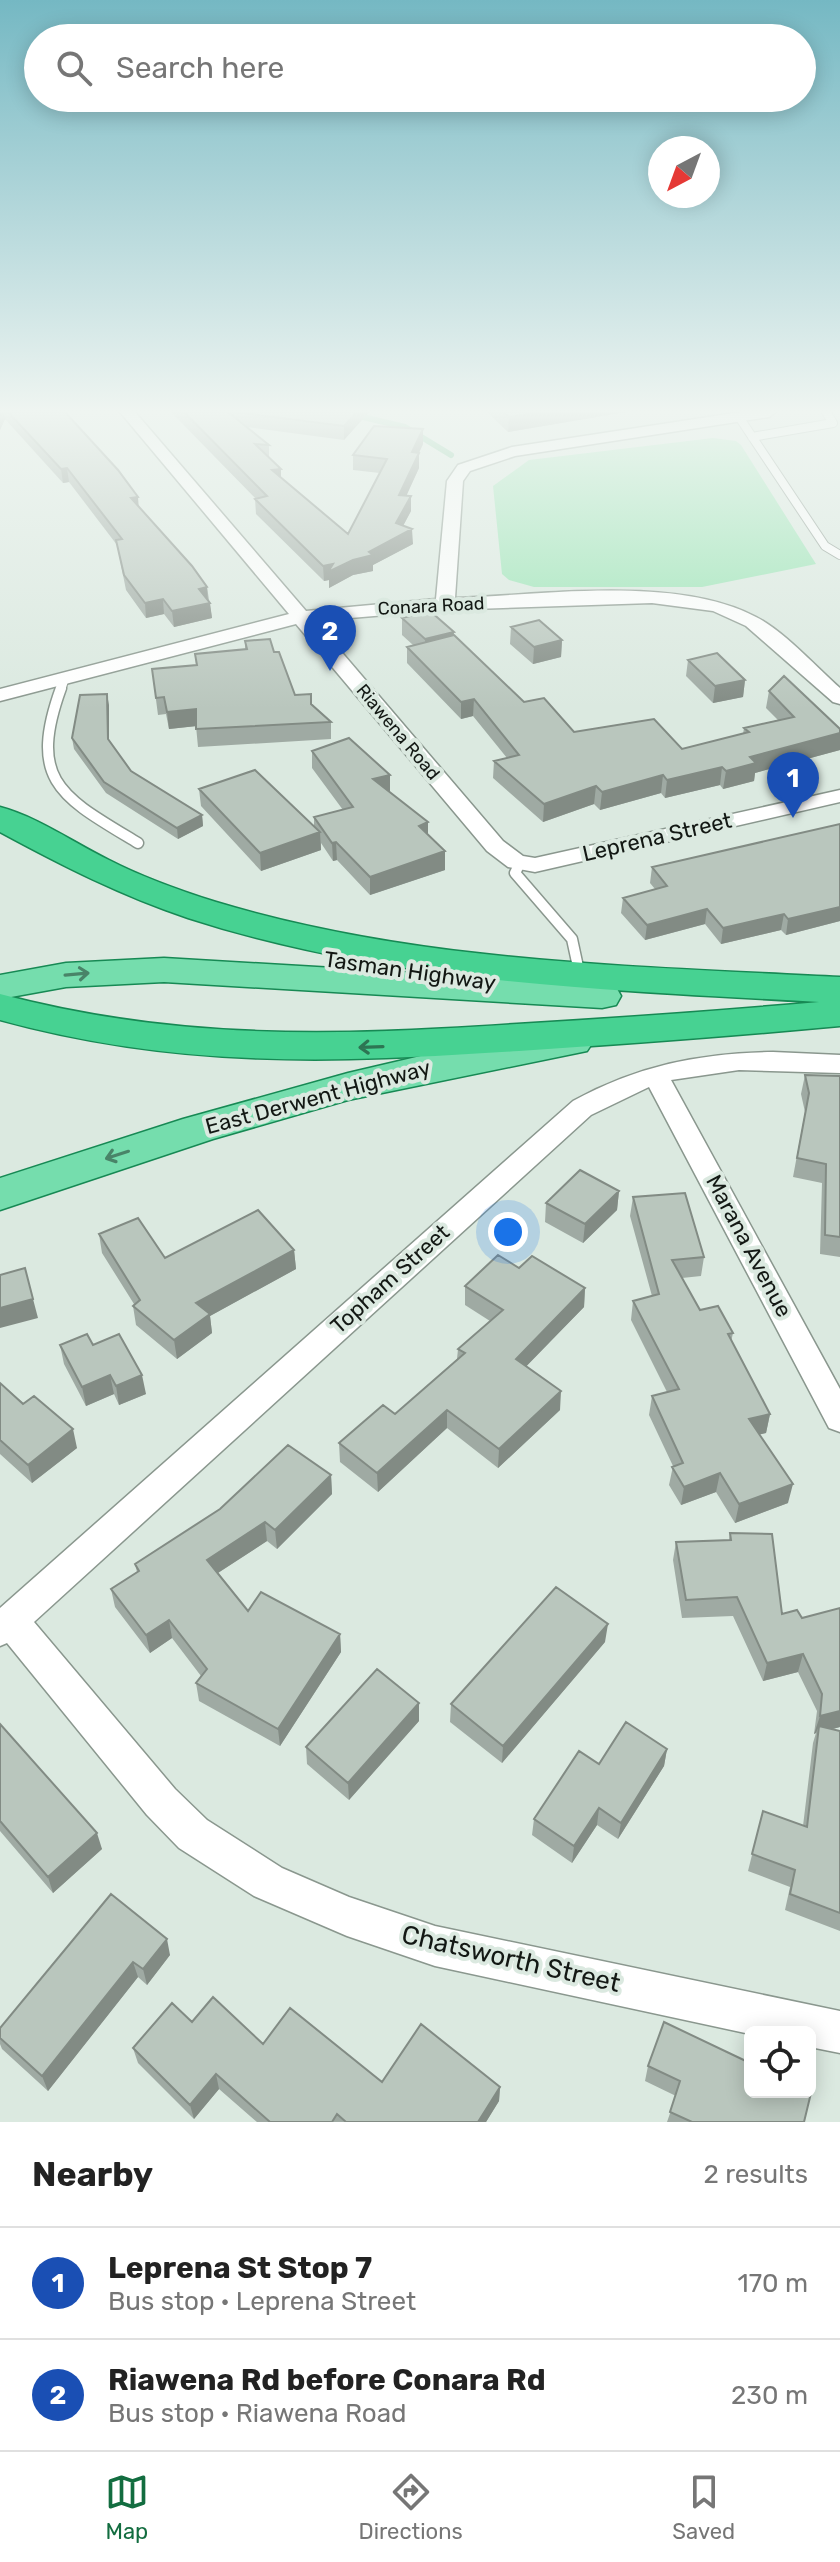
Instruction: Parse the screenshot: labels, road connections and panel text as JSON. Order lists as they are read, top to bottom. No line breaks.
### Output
{"streets":{"highway":["Tasman Highway"],"main road":["East Derwent Highway"],"street":["Conara Road","Riawena Road","Leprena Street","Marana Avenue","Topham Street","Chatsworth Street"]},"crossings":[["Conara Road","Riawena Road"],["Riawena Road","Leprena Street"],["Marana Avenue","Topham Street"],["Topham Street","Chatsworth Street"]],"north":"bottom left","page":{"search":"Search here","pins":["2","1"],"heading":["Nearby","2 results"],"list":[{"mark":"1","name":"Leprena St Stop 7","note":"Bus stop · Leprena Street","value":"170 m"},{"mark":"2","name":"Riawena Rd before Conara Rd","note":"Bus stop · Riawena Road","value":"230 m"}],"nav":["Map","Directions","Saved"]}}
